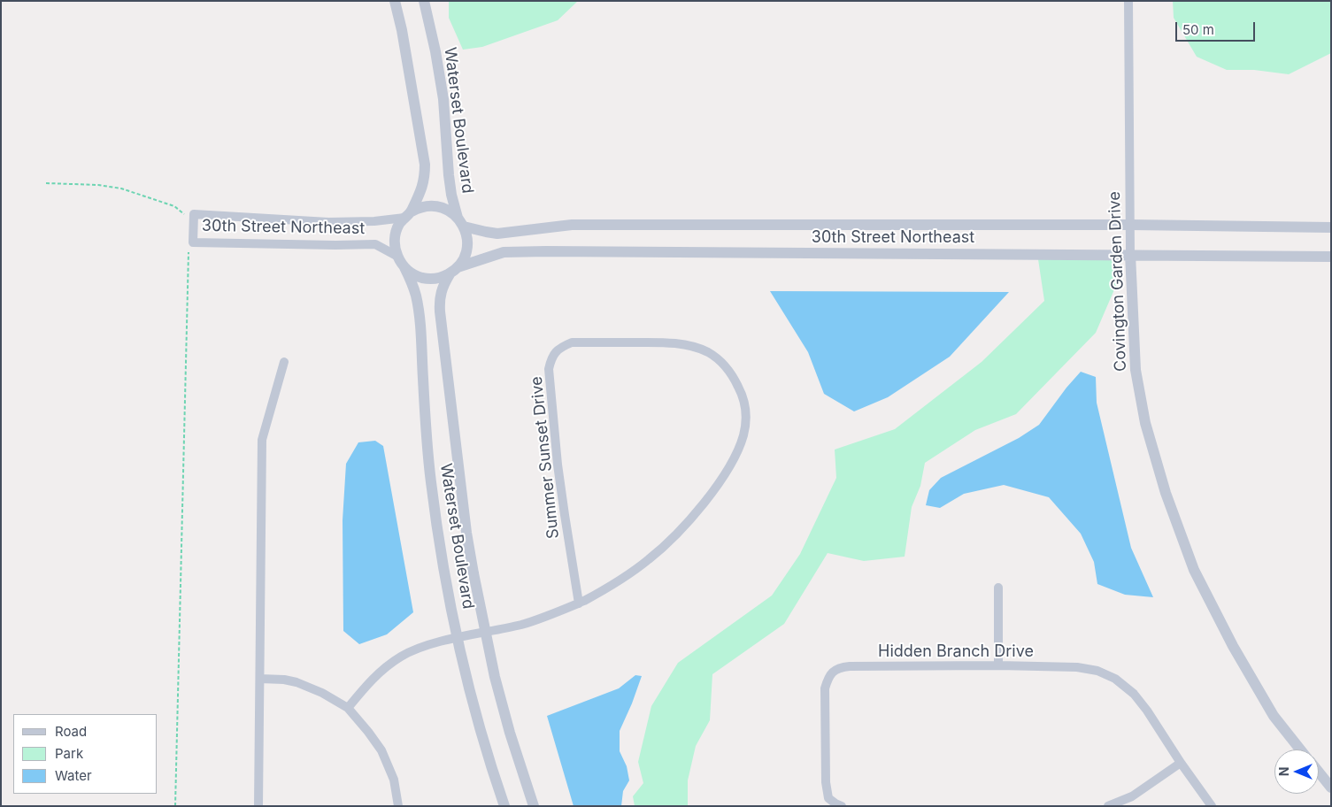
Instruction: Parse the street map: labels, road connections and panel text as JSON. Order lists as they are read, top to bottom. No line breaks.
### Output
{"streets":{"street":["Waterset Boulevard","30th Street Northeast","Covington Garden Drive","Summer Sunset Drive","Hidden Branch Drive"]},"crossings":[["Waterset Boulevard","30th Street Northeast"],["Waterset Boulevard","Summer Sunset Drive"],["30th Street Northeast","Covington Garden Drive"]],"legend":["Road","Park","Water"],"scale_bar":"50 m","north":"left"}
